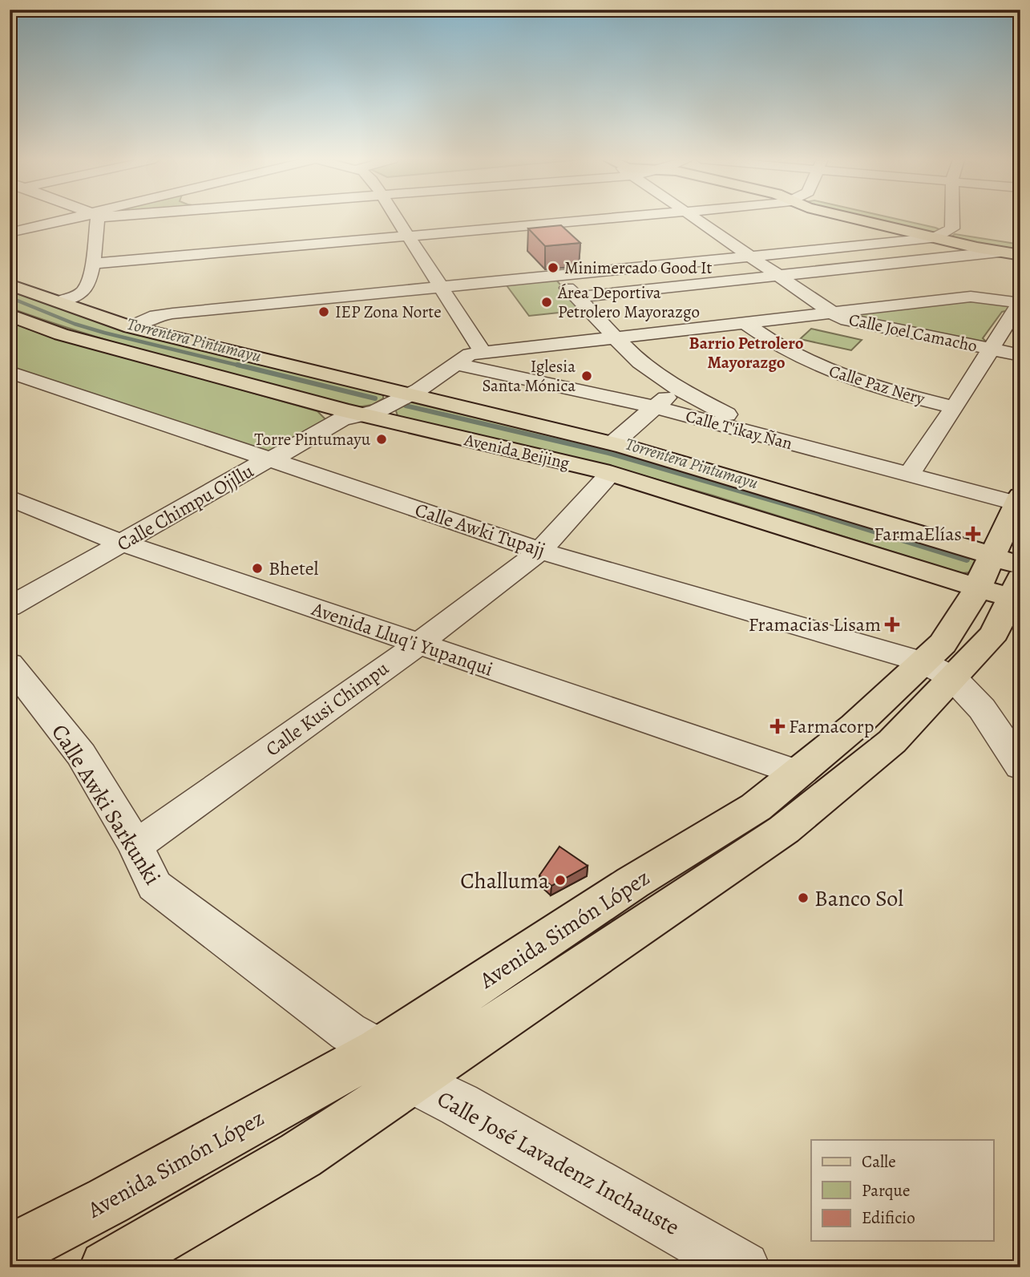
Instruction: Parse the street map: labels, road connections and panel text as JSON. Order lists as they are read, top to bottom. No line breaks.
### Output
{"streets":{"main road":["Avenida Beijing","Avenida Simón López"],"street":["Calle Joel Camacho","Calle Paz Nery","Calle T'ikay Ñan","Calle Chimpu Ojjllu","Calle Awki Tupajj","Avenida Lluq'i Yupanqui","Calle Kusi Chimpu","Calle Awki Sarkunki","Calle José Lavadenz Inchauste"]},"crossings":[["Calle Joel Camacho","Calle Chimpu Ojjllu"],["Calle Paz Nery","Calle Chimpu Ojjllu"],["Calle T'ikay Ñan","Calle Chimpu Ojjllu"],["Calle T'ikay Ñan","Avenida Simón López"],["Avenida Beijing","Calle Chimpu Ojjllu"],["Avenida Beijing","Calle Kusi Chimpu"],["Avenida Beijing","Avenida Simón López"],["Calle Chimpu Ojjllu","Calle Awki Tupajj"],["Calle Chimpu Ojjllu","Avenida Lluq'i Yupanqui"],["Calle Awki Tupajj","Calle Kusi Chimpu"],["Calle Awki Tupajj","Avenida Simón López"],["Avenida Lluq'i Yupanqui","Calle Kusi Chimpu"],["Avenida Lluq'i Yupanqui","Avenida Simón López"],["Calle Kusi Chimpu","Calle Awki Sarkunki"],["Calle Awki Sarkunki","Avenida Simón López"],["Calle Awki Sarkunki","Calle José Lavadenz Inchauste"],["Avenida Simón López","Calle José Lavadenz Inchauste"]],"districts":["Barrio Petrolero Mayorazgo"],"water":["Torrentera Pintumayu"],"places":{"other":["Minimercado Good It","Área Deportiva Petrolero Mayorazgo","IEP Zona Norte","Iglesia Santa Mónica","Torre Pintumayu","Bhetel","Challuma","Banco Sol"],"health":["FarmaElías","Framacias Lisam","Farmacorp"]},"legend":["Calle","Parque","Edificio"]}
